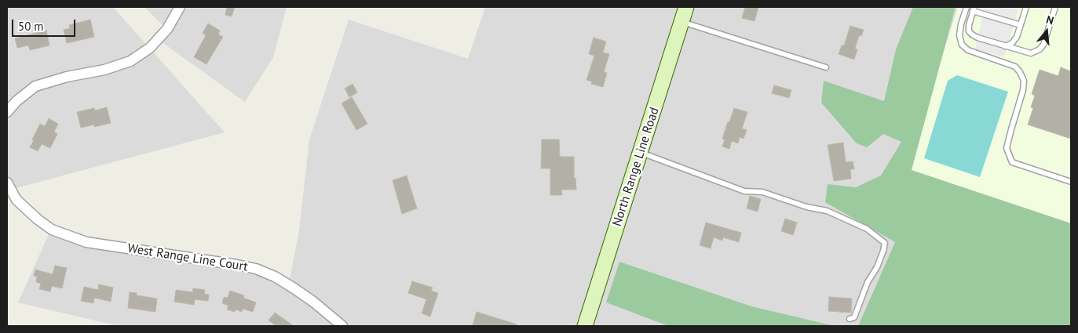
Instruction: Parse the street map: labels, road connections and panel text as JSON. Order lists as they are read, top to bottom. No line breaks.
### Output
{"streets":{"street":["North Range Line Road","West Range Line Court"]},"scale_bar":"50 m","north":"top"}
